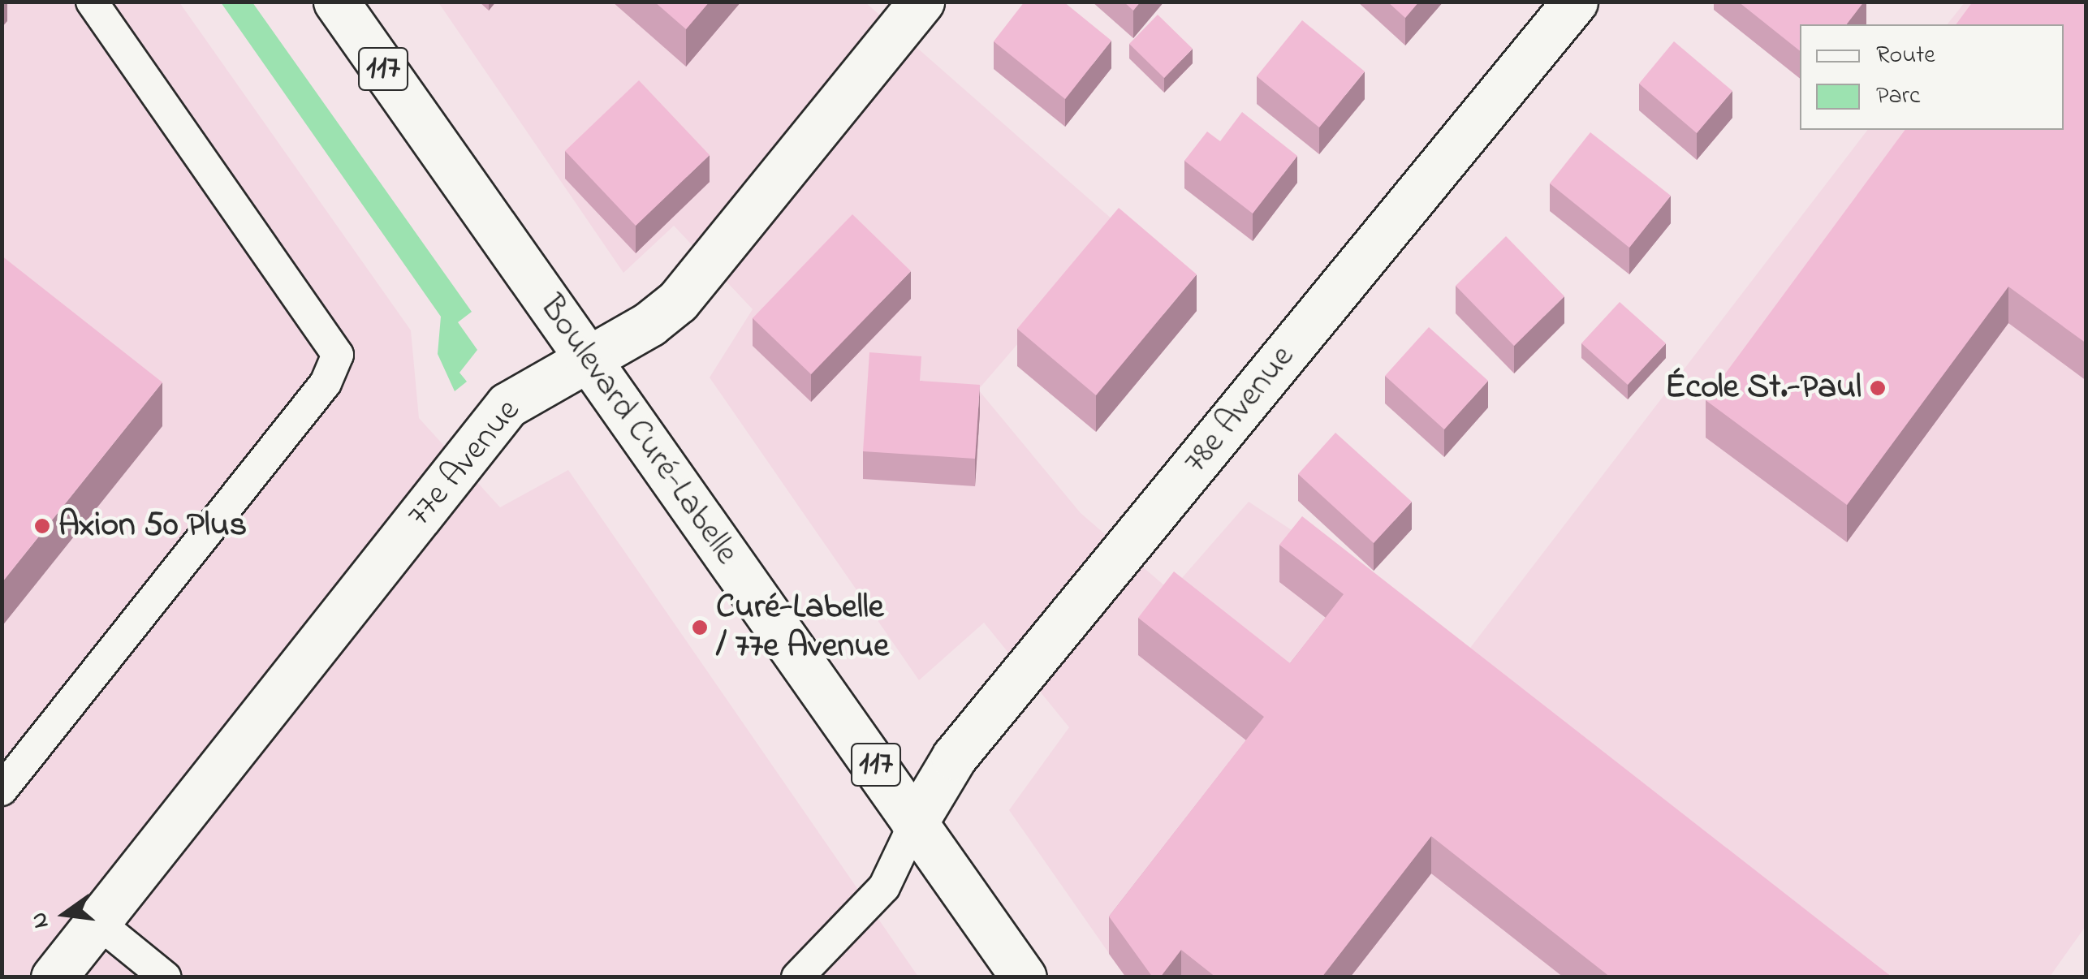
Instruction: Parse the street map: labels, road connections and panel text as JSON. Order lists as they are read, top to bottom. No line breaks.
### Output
{"streets":{"street":["117","78e Avenue","Boulevard Curé-Labelle","77e Avenue"]},"crossings":[["78e Avenue","Boulevard Curé-Labelle"],["Boulevard Curé-Labelle","77e Avenue"]],"places":["École St.-Paul","Axion 50 Plus","Curé-Labelle / 77e Avenue"],"legend":["Route","Parc"],"north":"left"}
